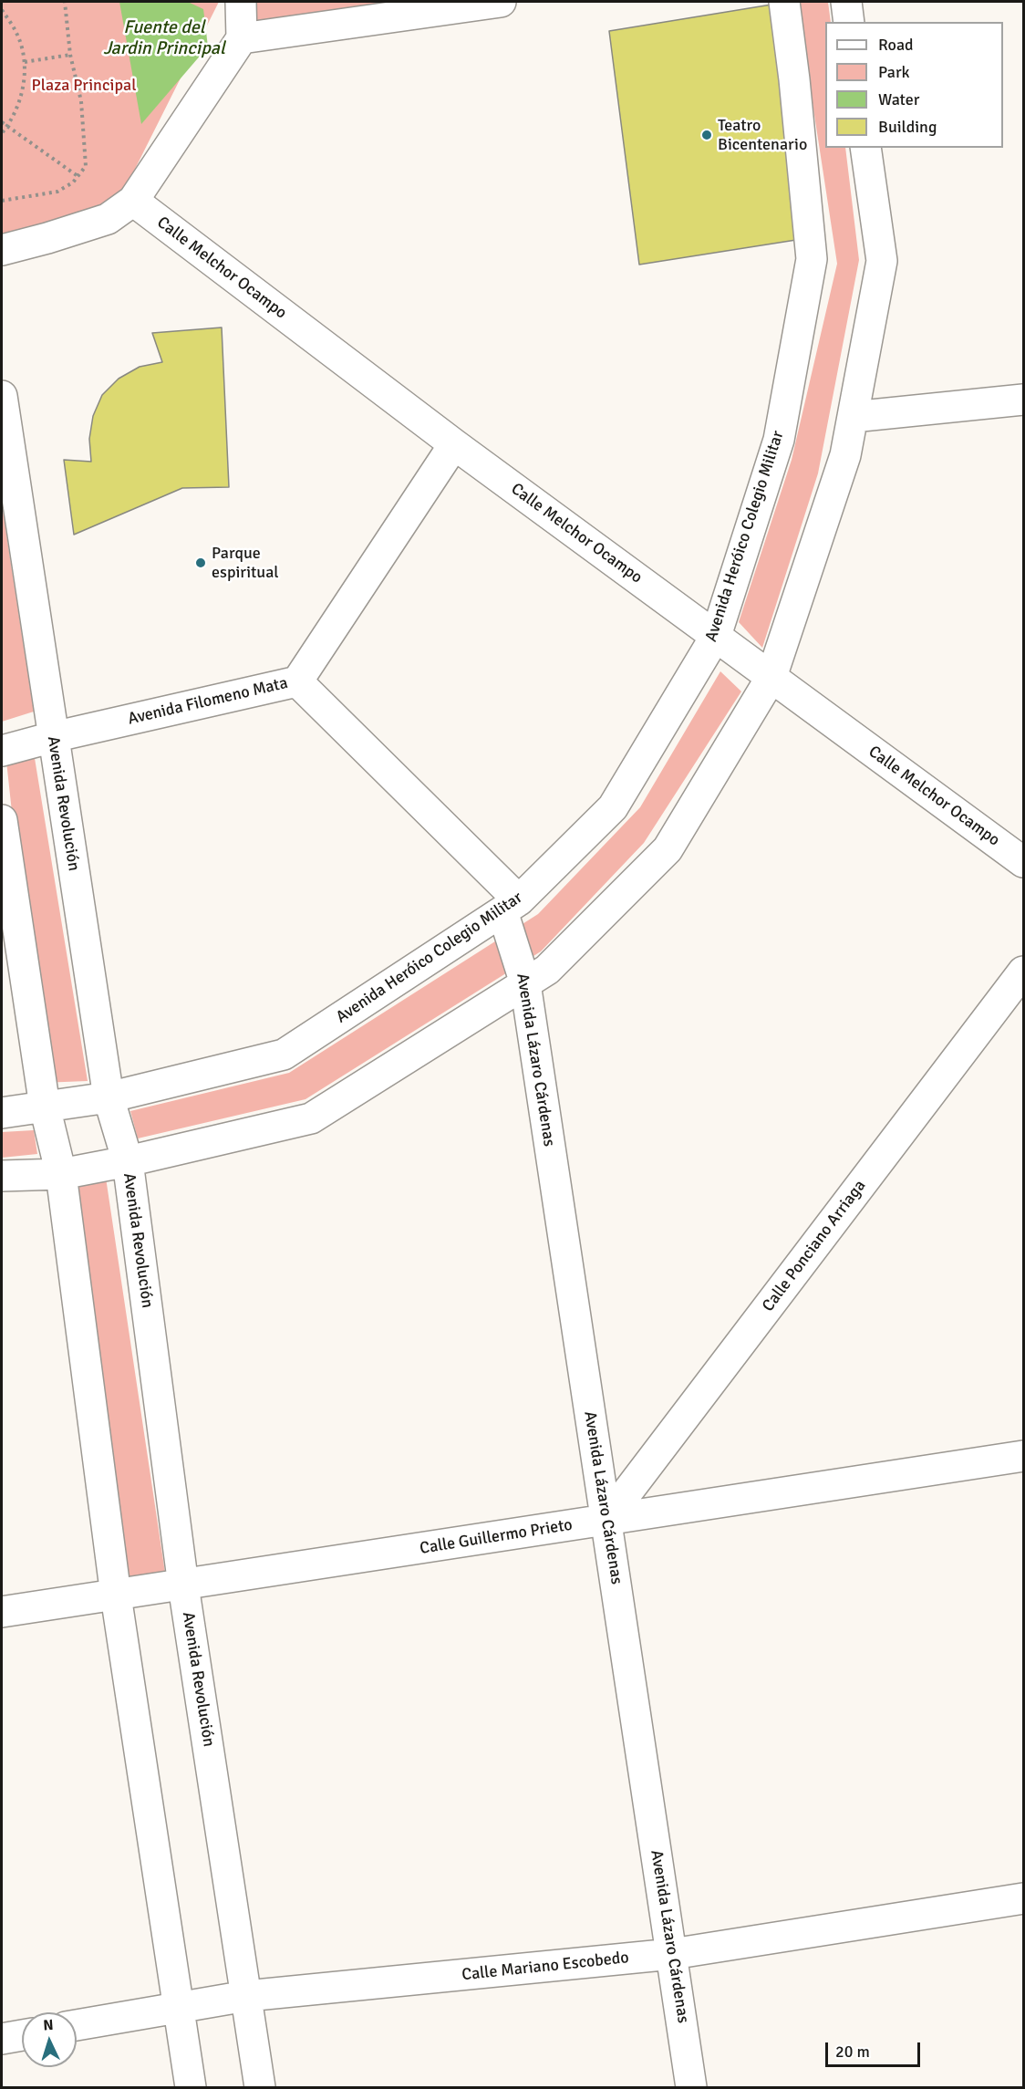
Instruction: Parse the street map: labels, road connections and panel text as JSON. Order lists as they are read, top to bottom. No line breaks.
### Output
{"streets":{"street":["Calle Melchor Ocampo","Avenida Heróico Colegio Militar","Avenida Filomeno Mata","Avenida Revolución","Avenida Lázaro Cárdenas","Calle Ponciano Arriaga","Calle Guillermo Prieto","Calle Mariano Escobedo"]},"crossings":[["Calle Melchor Ocampo","Avenida Heróico Colegio Militar"],["Calle Melchor Ocampo","Avenida Filomeno Mata"],["Avenida Heróico Colegio Militar","Avenida Revolución"],["Avenida Heróico Colegio Militar","Avenida Lázaro Cárdenas"],["Avenida Filomeno Mata","Avenida Revolución"],["Avenida Revolución","Calle Guillermo Prieto"],["Avenida Revolución","Calle Mariano Escobedo"],["Avenida Lázaro Cárdenas","Calle Ponciano Arriaga"],["Avenida Lázaro Cárdenas","Calle Guillermo Prieto"],["Avenida Lázaro Cárdenas","Calle Mariano Escobedo"],["Calle Ponciano Arriaga","Calle Guillermo Prieto"]],"water":["Fuente del Jardin Principal"],"parks":["Plaza Principal"],"places":["Teatro Bicentenario","Parque espiritual"],"legend":["Road","Park","Water","Building"],"scale_bar":"20 m","north":"top"}
